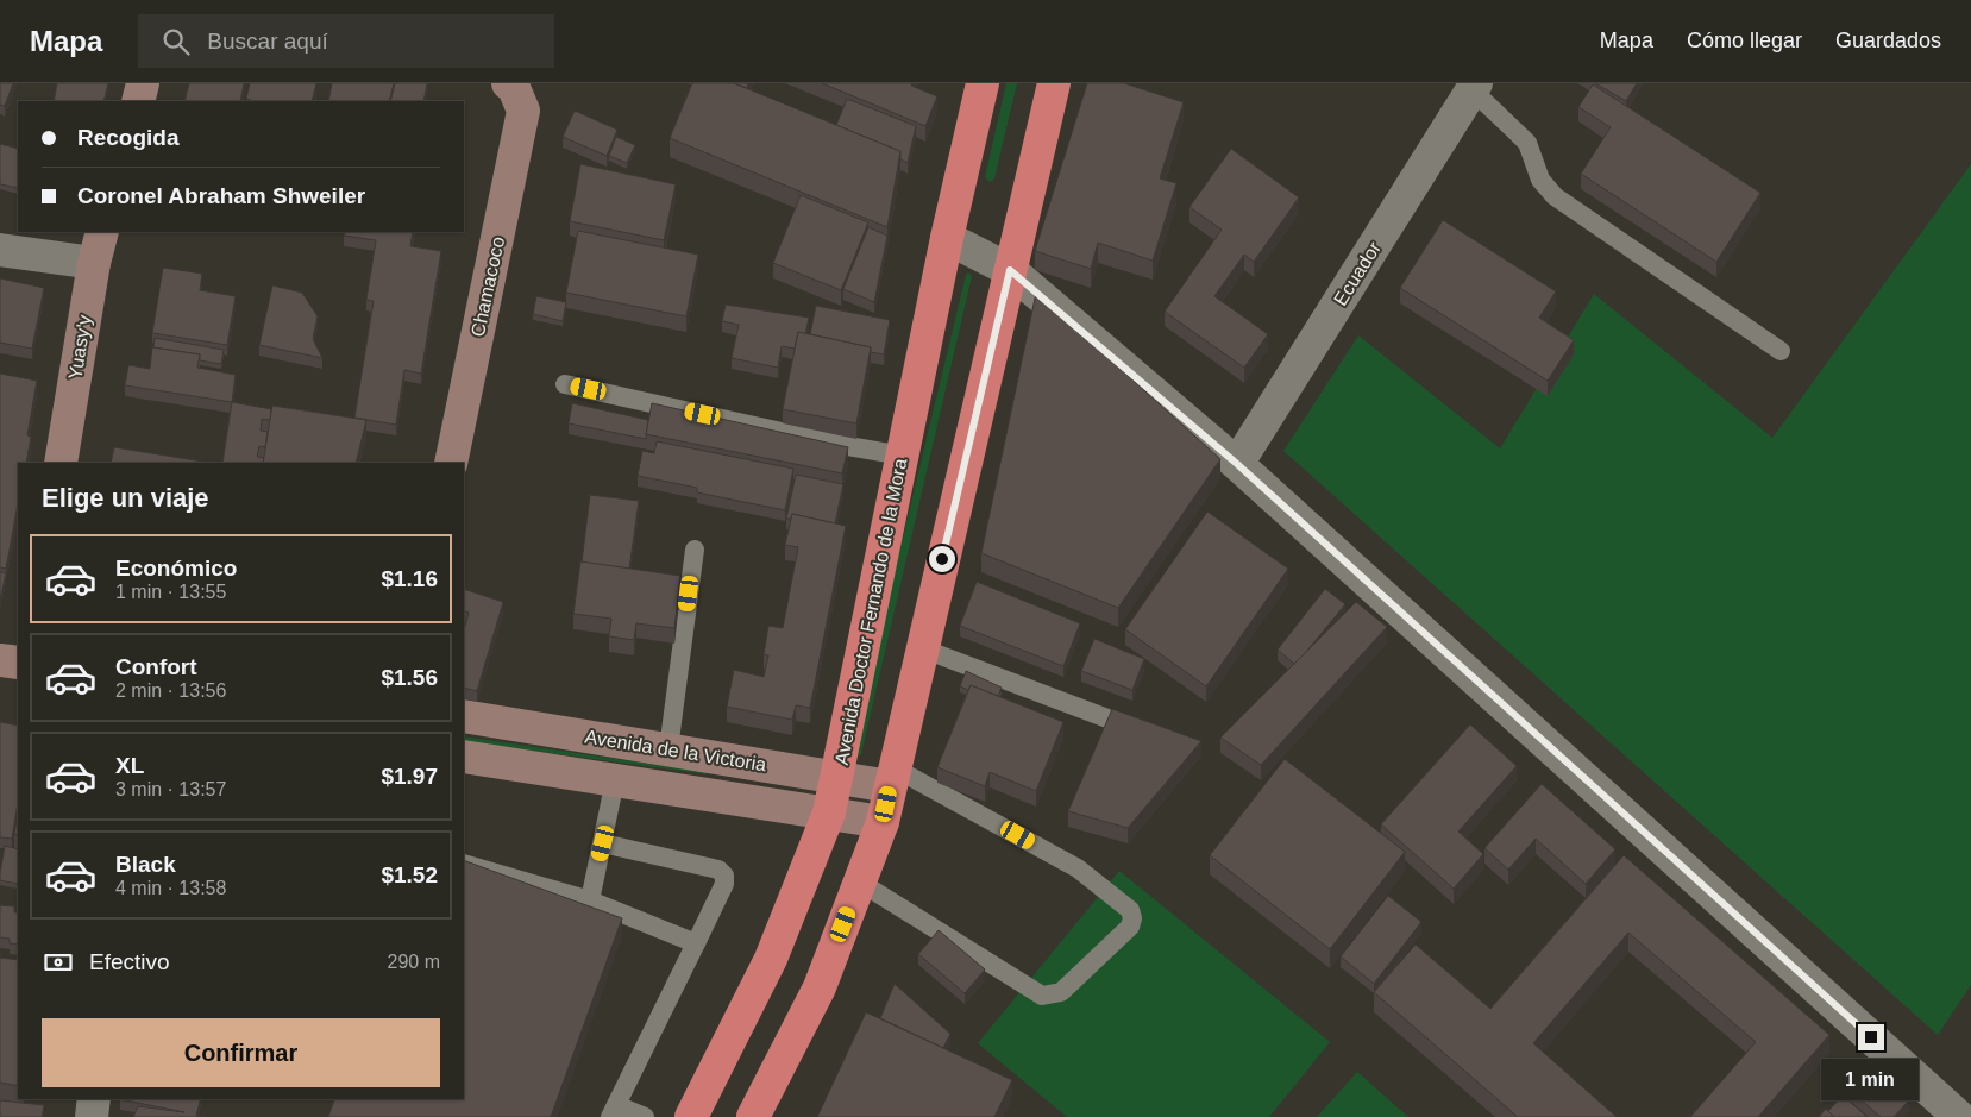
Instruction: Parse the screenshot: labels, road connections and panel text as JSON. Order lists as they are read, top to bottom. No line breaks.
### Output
{"streets":{"highway":["Avenida Doctor Fernando de la Mora"],"main road":["Chamacoco","Yuasy'y","Avenida de la Victoria"],"street":["Ecuador"]},"crossings":[["Avenida Doctor Fernando de la Mora","Avenida de la Victoria"]],"page":{"header":"Mapa","search":"Buscar aquí","nav":["Mapa","Cómo llegar","Guardados"],"banner":["Recogida","Coronel Abraham Shweiler"],"heading":"Elige un viaje","list":[{"name":"Económico","note":"1 min · 13:55","value":"$1.16"},{"name":"Confort","note":"2 min · 13:56","value":"$1.56"},{"name":"XL","note":"3 min · 13:57","value":"$1.97"},{"name":"Black","note":"4 min · 13:58","value":"$1.52"}],"pay":["Efectivo","290 m"],"buttons":"Confirmar","bubble":"1 min"}}
